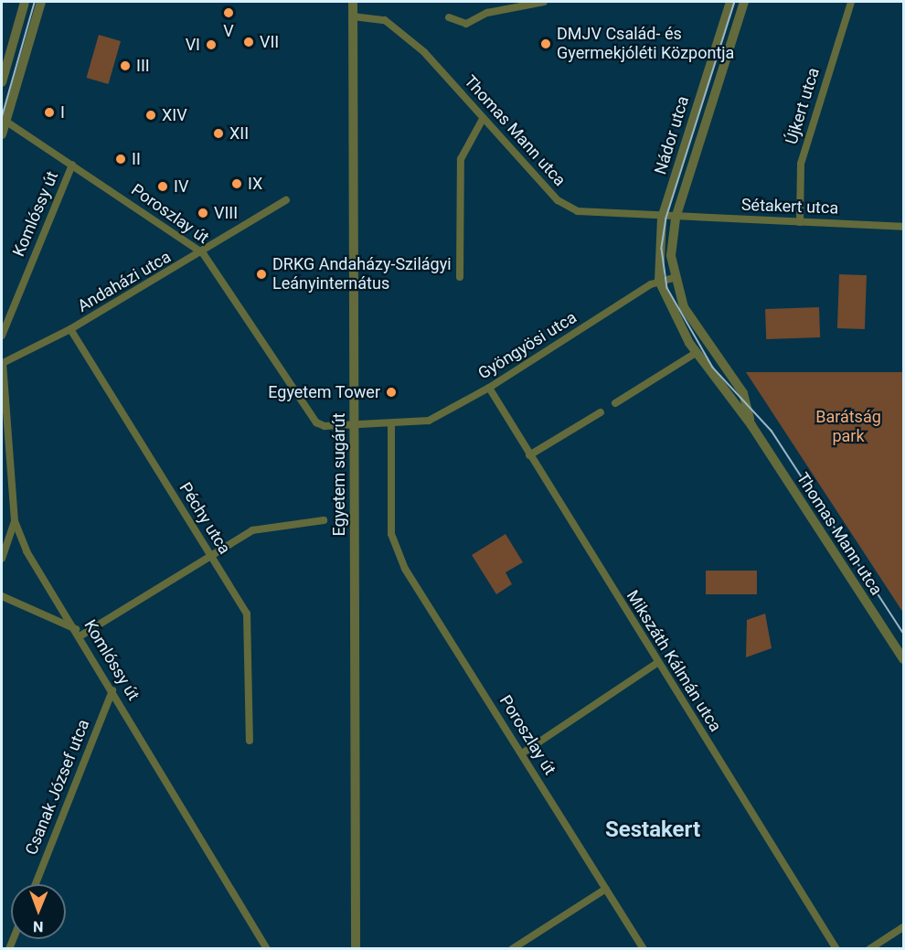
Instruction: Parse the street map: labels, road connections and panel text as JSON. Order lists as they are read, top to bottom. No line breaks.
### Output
{"streets":{"street":["Újkert utca","Thomas Mann utca","Nádor utca","Sétakert utca","Komlóssy út","Poroszlay út","Andaházi utca","Gyöngyösi utca","Egyetem sugárút","Péchy utca","Mikszáth Kálmán utca","Csanak József utca"]},"crossings":[["Újkert utca","Sétakert utca"],["Thomas Mann utca","Nádor utca"],["Thomas Mann utca","Sétakert utca"],["Thomas Mann utca","Gyöngyösi utca"],["Thomas Mann utca","Egyetem sugárút"],["Nádor utca","Sétakert utca"],["Nádor utca","Gyöngyösi utca"],["Komlóssy út","Poroszlay út"],["Komlóssy út","Andaházi utca"],["Komlóssy út","Csanak József utca"],["Poroszlay út","Andaházi utca"],["Poroszlay út","Gyöngyösi utca"],["Andaházi utca","Péchy utca"],["Gyöngyösi utca","Egyetem sugárút"],["Gyöngyösi utca","Mikszáth Kálmán utca"]],"districts":["Sestakert"],"parks":["Barátság park"],"places":["V","VII","DMJV Család- és Gyermekjóléti Központja","VI","III","I","XIV","XII","II","IX","IV","VIII","DRKG Andaházy-Szilágyi Leányinternátus","Egyetem Tower"],"north":"bottom"}
